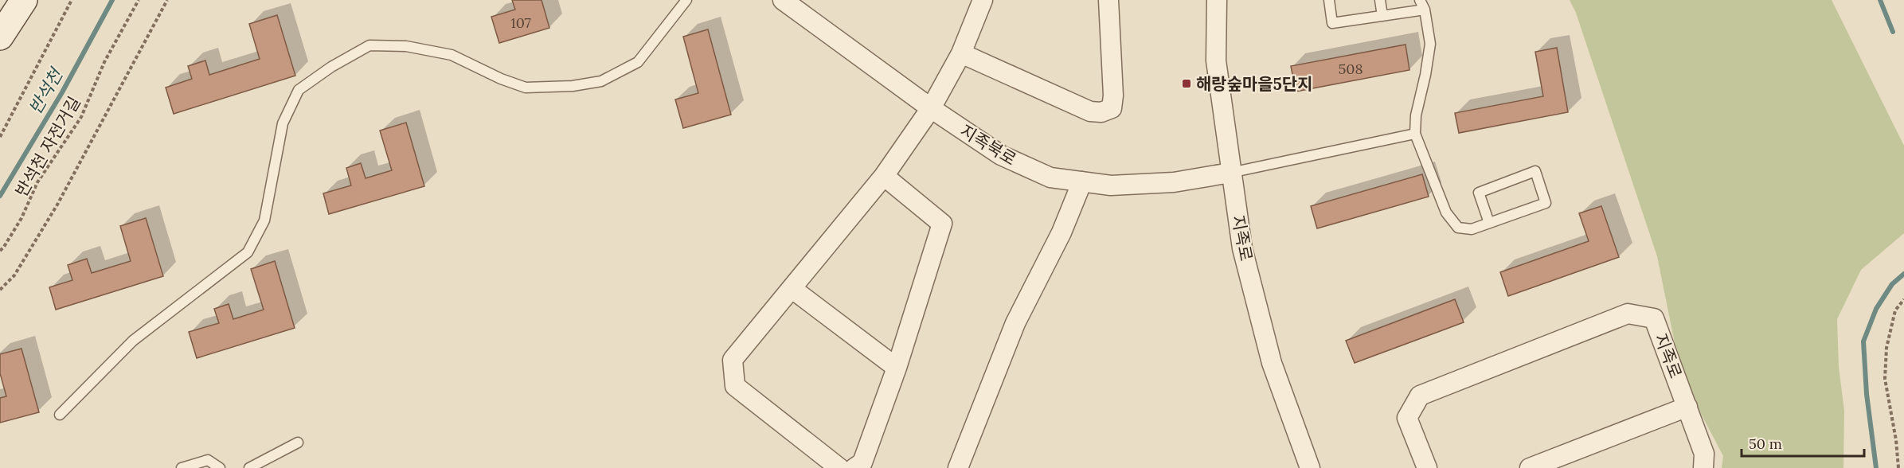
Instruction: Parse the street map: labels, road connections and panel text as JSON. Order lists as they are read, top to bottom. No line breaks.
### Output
{"streets":{"street":["지족북로","지족로"],"path":["반석천 자전거길"]},"crossings":[["지족북로","지족로"]],"water":["반석천"],"places":{"transit":["해랑숲마을5단지"]},"house_numbers":["107","508"],"scale_bar":"50 m"}
